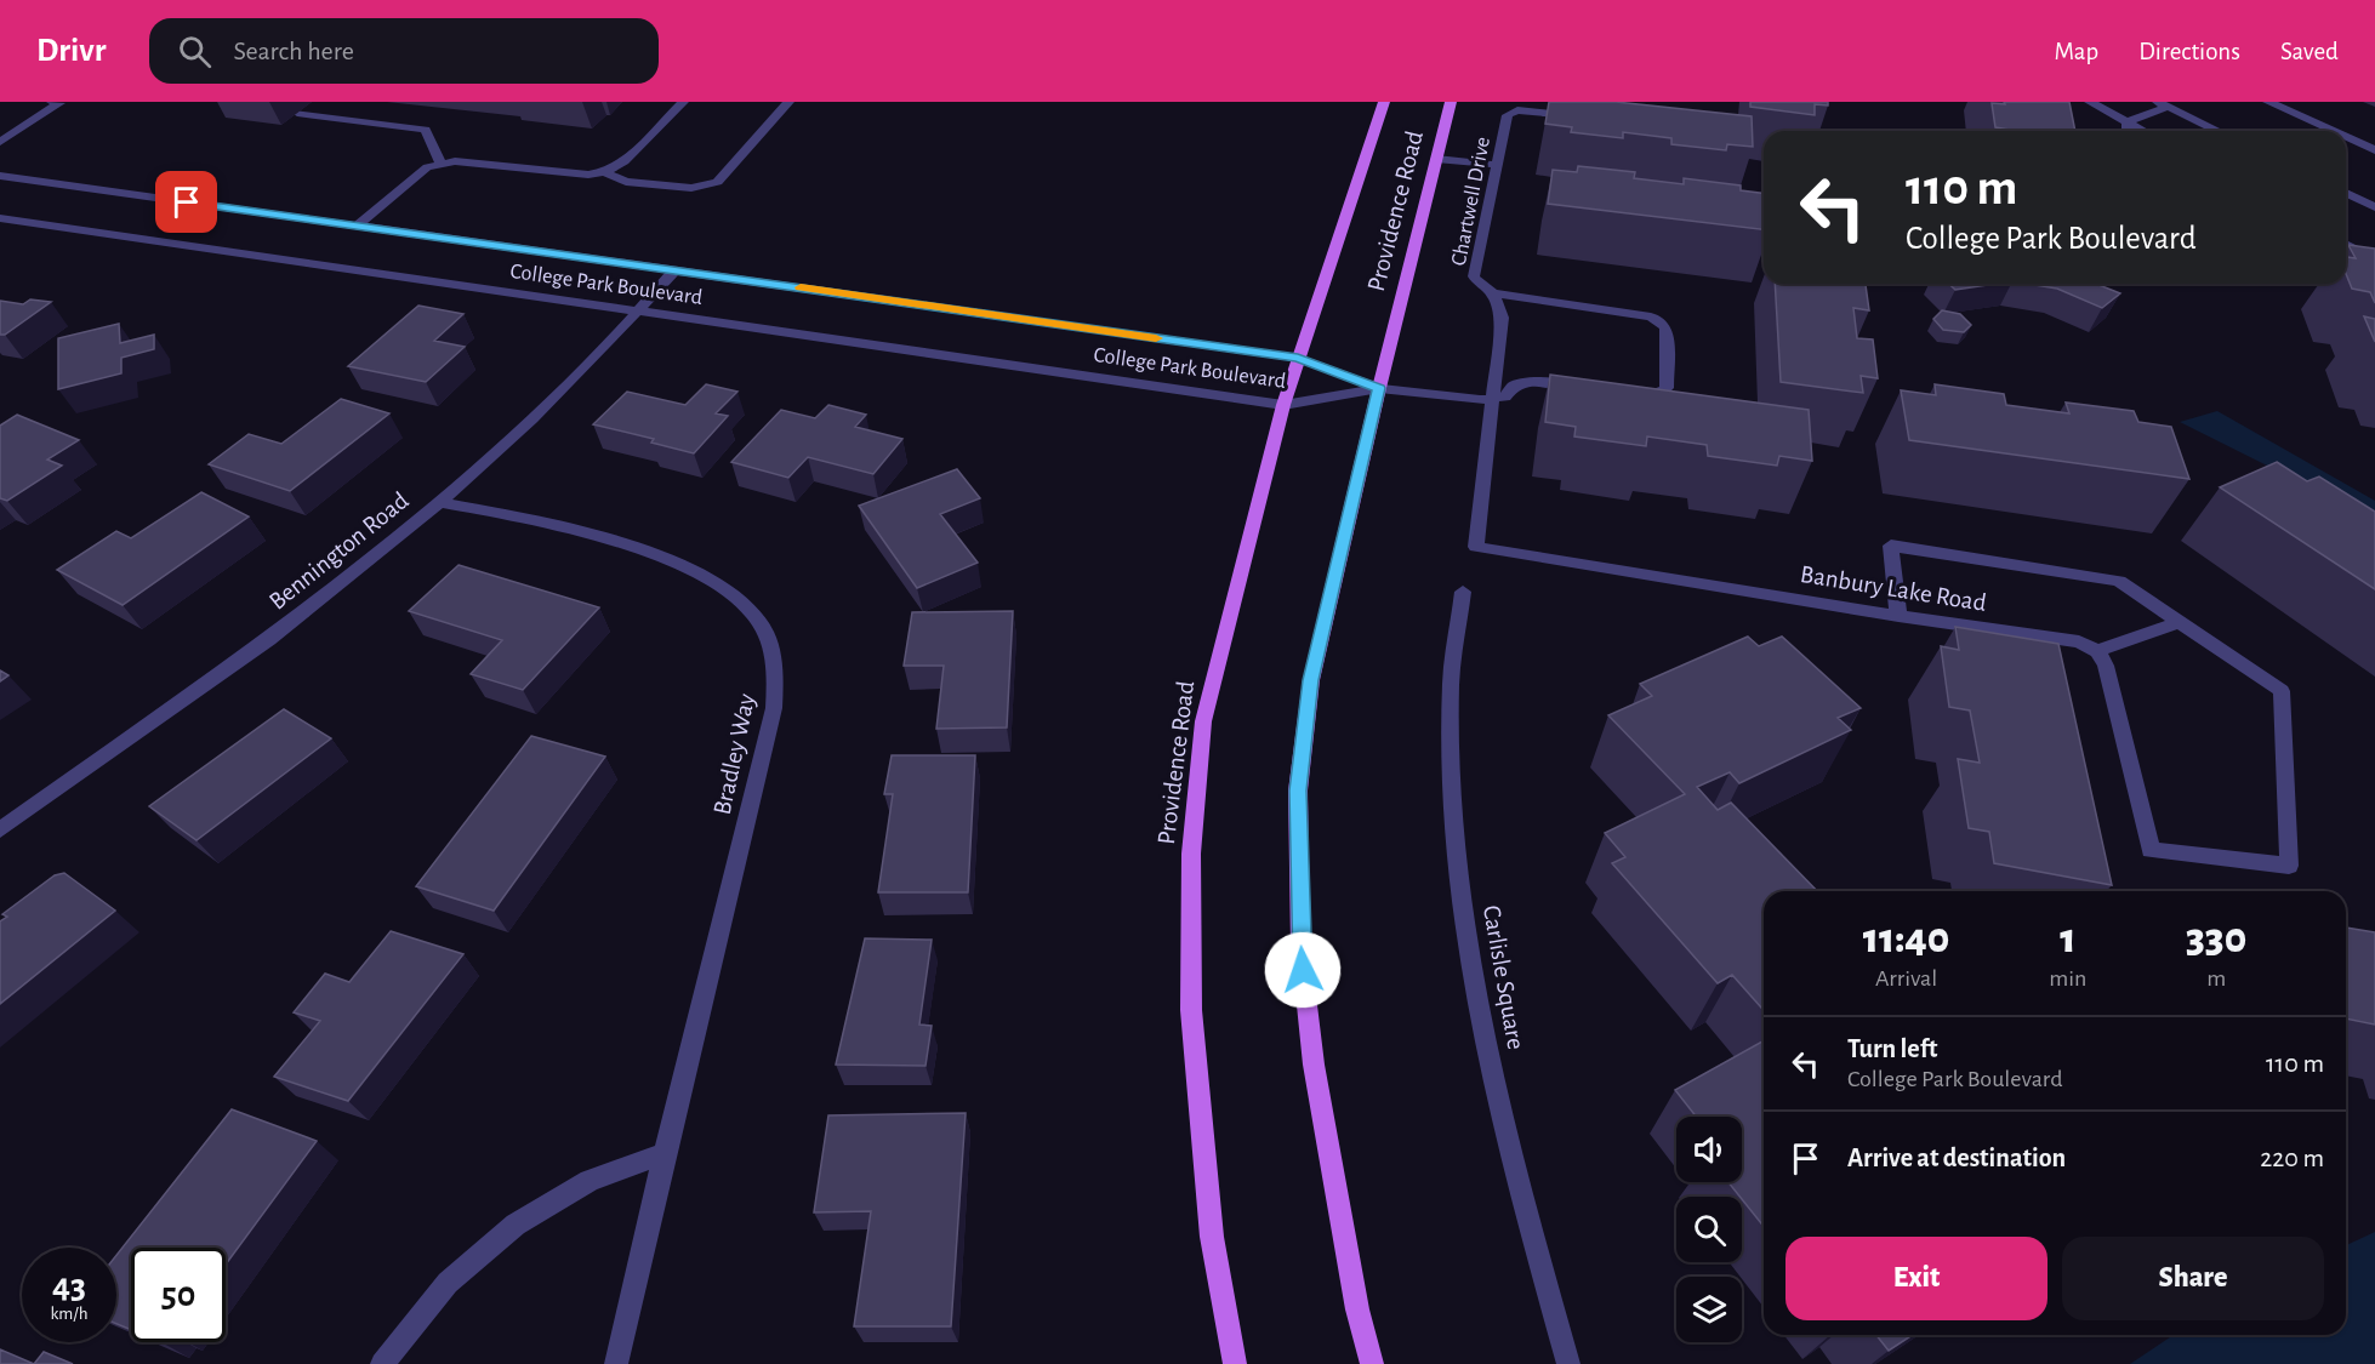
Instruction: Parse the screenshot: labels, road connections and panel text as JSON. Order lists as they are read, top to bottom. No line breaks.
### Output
{"streets":{"main road":["Providence Road"],"street":["Chartwell Drive","College Park Boulevard","Bennington Road","Banbury Lake Road","Bradley Way","Carlisle Square"]},"crossings":[["Chartwell Drive","Banbury Lake Road"],["Providence Road","College Park Boulevard"],["College Park Boulevard","Bennington Road"],["Bennington Road","Bradley Way"]],"page":{"header":"Drivr","search":"Search here","nav":["Map","Directions","Saved"],"turn":["110 m","College Park Boulevard"],"eta":["11:40","Arrival","1","min","330","m"],"list":[{"name":"Turn left","note":"College Park Boulevard","value":"110 m"},{"name":"Arrive at destination","value":"220 m"}],"buttons":["Exit","Share"],"speed":"43 km/h","limit":"50"}}
